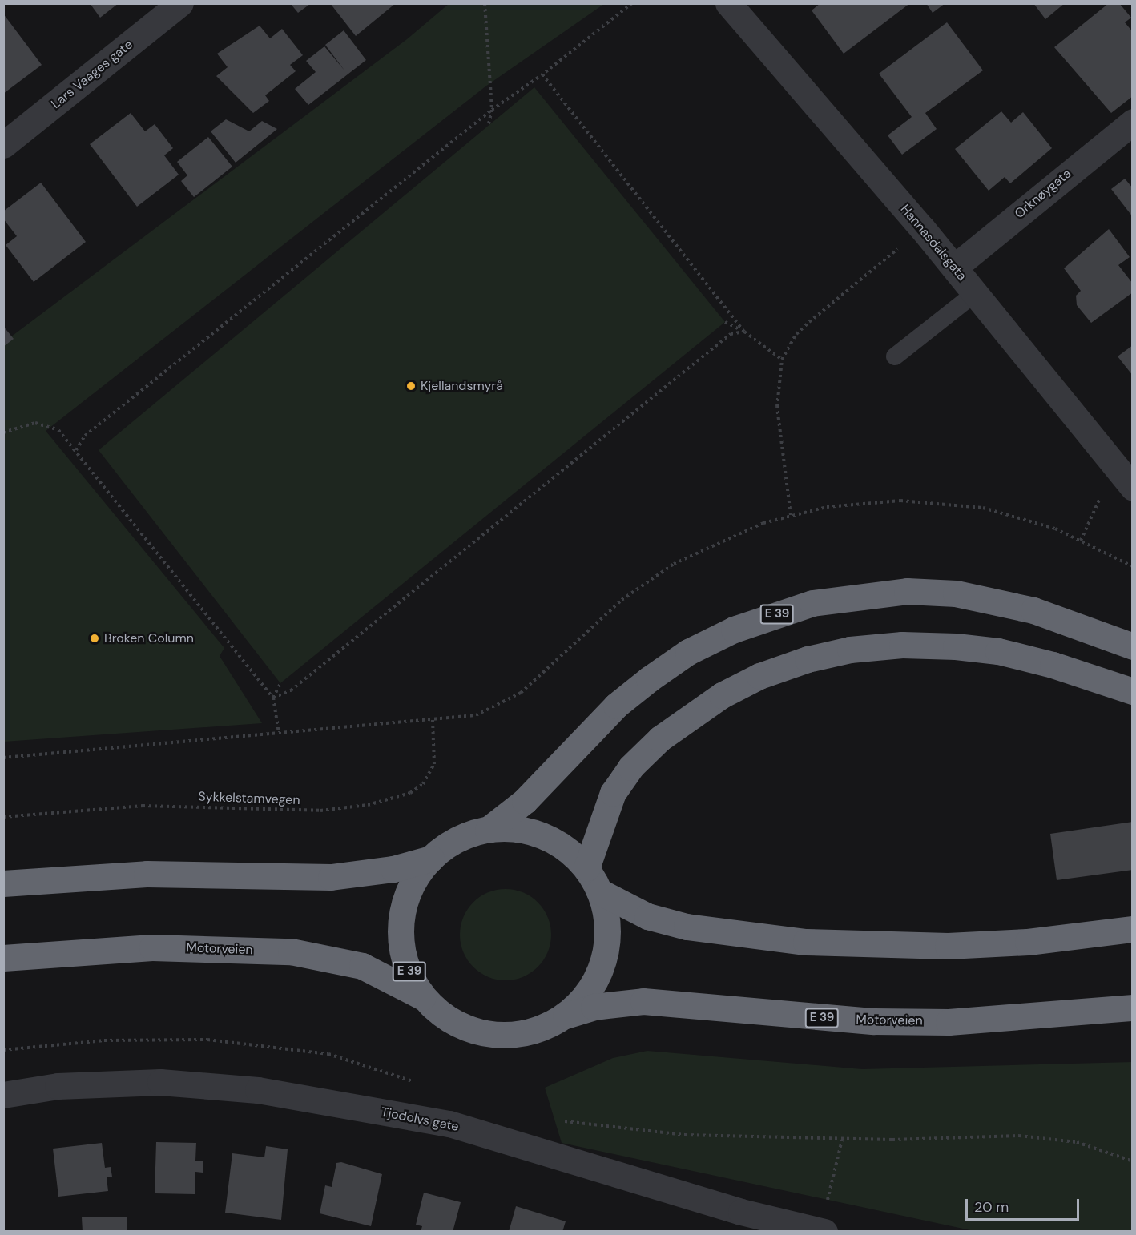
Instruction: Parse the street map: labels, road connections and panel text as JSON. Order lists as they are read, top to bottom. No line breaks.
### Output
{"streets":{"highway":["E 39","Motorveien"],"street":["Lars Vaages gate","Orknøygata","Hannasdalsgata","Tjodolvs gate"],"path":["Sykkelstamvegen"]},"crossings":[["Orknøygata","Hannasdalsgata"],["E 39","Motorveien"]],"places":["Kjellandsmyrå","Broken Column"],"scale_bar":"20 m"}
